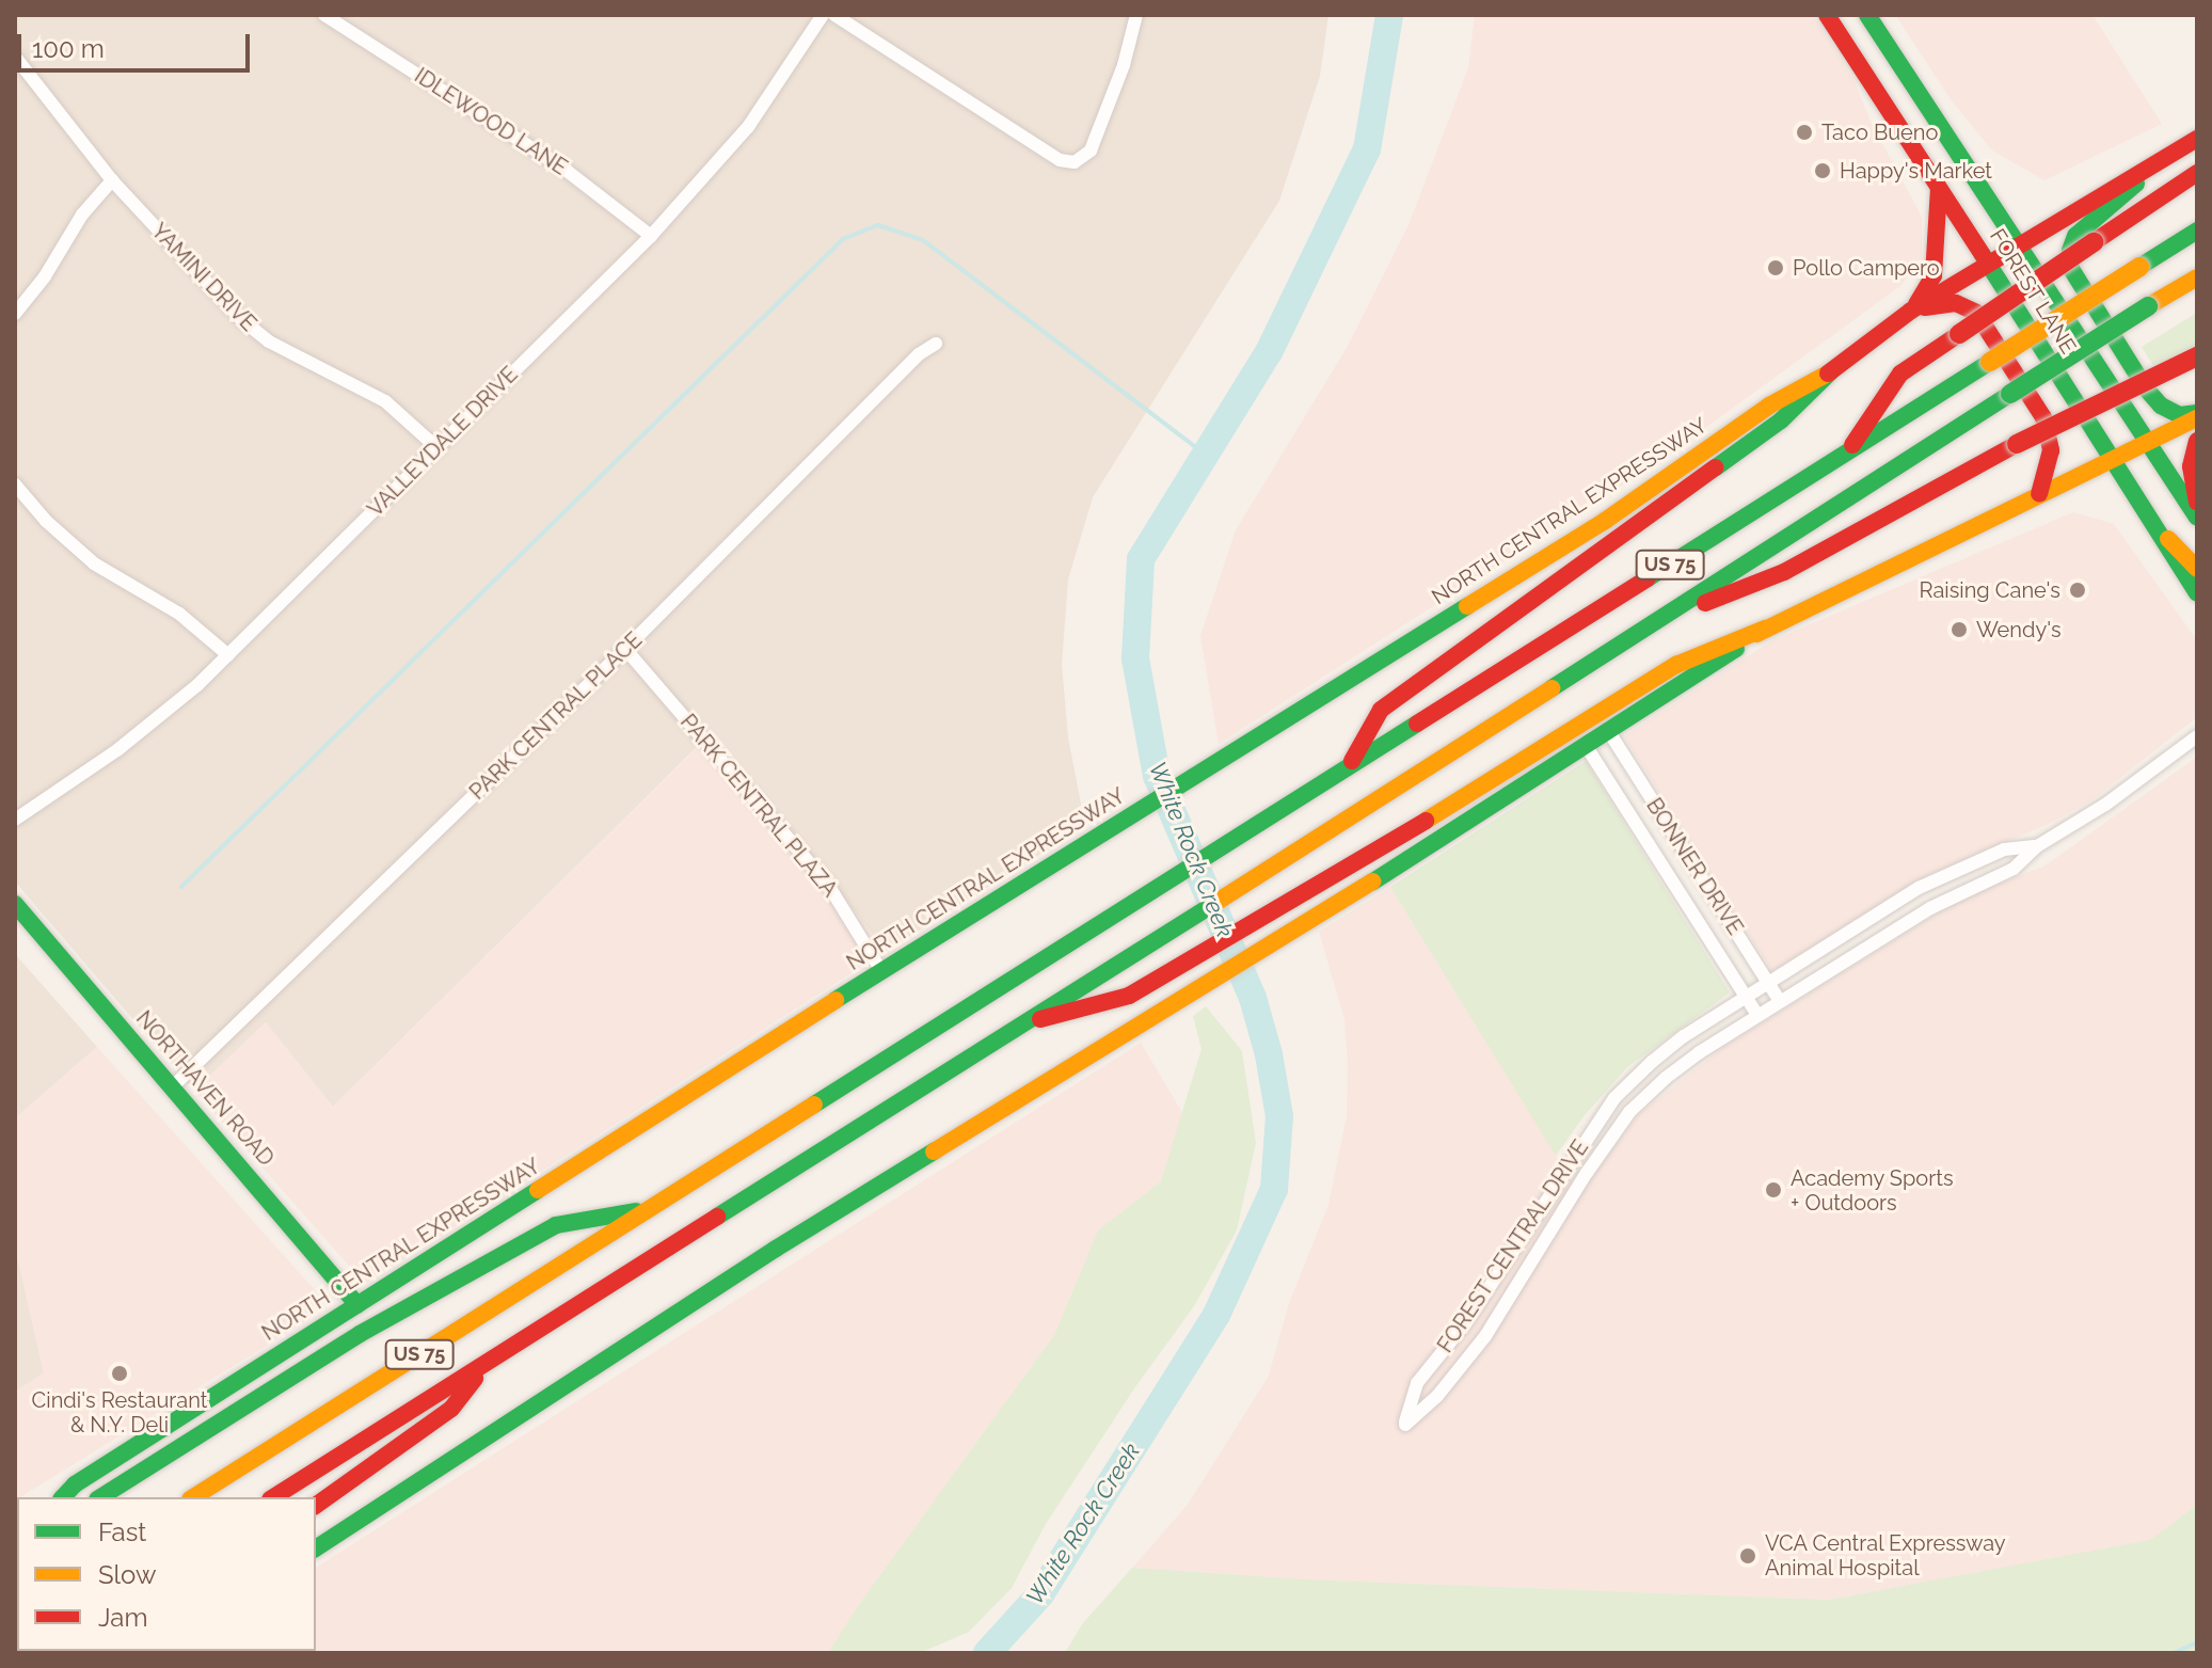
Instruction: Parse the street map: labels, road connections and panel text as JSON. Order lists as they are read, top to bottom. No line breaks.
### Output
{"streets":{"main road":["FOREST LANE","NORTH CENTRAL EXPRESSWAY","US 75","NORTHAVEN ROAD"],"street":["IDLEWOOD LANE","YAMINI DRIVE","VALLEYDALE DRIVE","PARK CENTRAL PLACE","PARK CENTRAL PLAZA","BONNER DRIVE","FOREST CENTRAL DRIVE"]},"crossings":[["IDLEWOOD LANE","VALLEYDALE DRIVE"],["YAMINI DRIVE","VALLEYDALE DRIVE"],["FOREST LANE","NORTH CENTRAL EXPRESSWAY"],["NORTH CENTRAL EXPRESSWAY","PARK CENTRAL PLAZA"],["NORTH CENTRAL EXPRESSWAY","NORTHAVEN ROAD"],["PARK CENTRAL PLACE","PARK CENTRAL PLAZA"],["PARK CENTRAL PLACE","NORTHAVEN ROAD"],["BONNER DRIVE","FOREST CENTRAL DRIVE"]],"water":["White Rock Creek"],"places":["Taco Bueno","Happy's Market","Pollo Campero","Raising Cane's","Wendy's","Academy Sports + Outdoors","Cindi's Restaurant & N.Y. Deli","VCA Central Expressway Animal Hospital"],"legend":["Fast","Slow","Jam"],"scale_bar":"100 m"}
